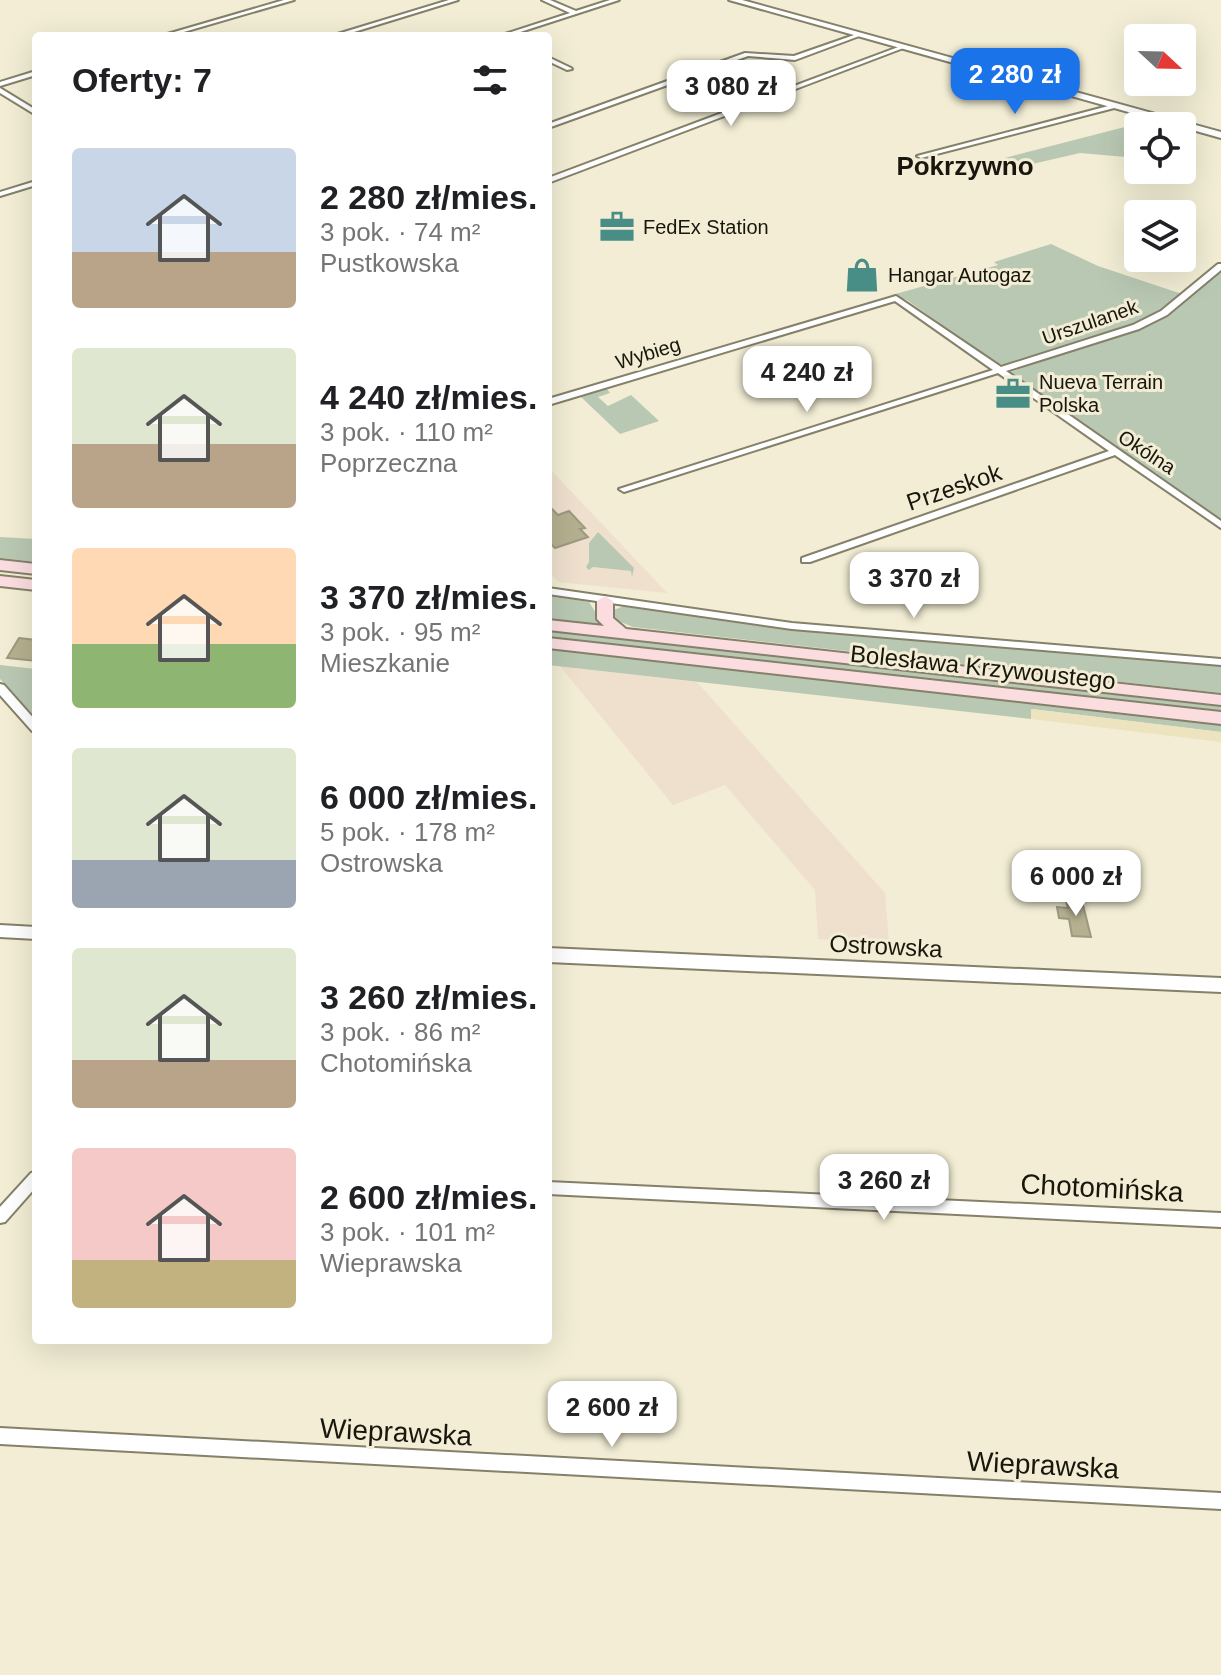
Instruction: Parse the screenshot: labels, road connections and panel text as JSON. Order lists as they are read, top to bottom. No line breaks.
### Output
{"streets":{"main road":["Bolesława Krzywoustego"],"street":["Urszulanek","Wybieg","Okólna","Przeskok","Ostrowska","Chotomińska","Wieprawska"]},"crossings":[["Urszulanek","Okólna"],["Wybieg","Okólna"],["Okólna","Przeskok"]],"districts":["Pokrzywno"],"places":{"office":["FedEx Station","Nueva Terrain Polska"],"shop":["Hangar Autogaz"]},"north":"right","page":{"heading":"Oferty: 7","price":["2 280 zł","3 080 zł","4 240 zł","3 370 zł","6 000 zł","3 260 zł","2 600 zł"],"list":[{"name":"2 280 zł/mies.","note":"3 pok. · 74 m² · Pustkowska"},{"name":"4 240 zł/mies.","note":"3 pok. · 110 m² · Poprzeczna"},{"name":"3 370 zł/mies.","note":"3 pok. · 95 m² · Mieszkanie"},{"name":"6 000 zł/mies.","note":"5 pok. · 178 m² · Ostrowska"},{"name":"3 260 zł/mies.","note":"3 pok. · 86 m² · Chotomińska"},{"name":"2 600 zł/mies.","note":"3 pok. · 101 m² · Wieprawska"}]}}
